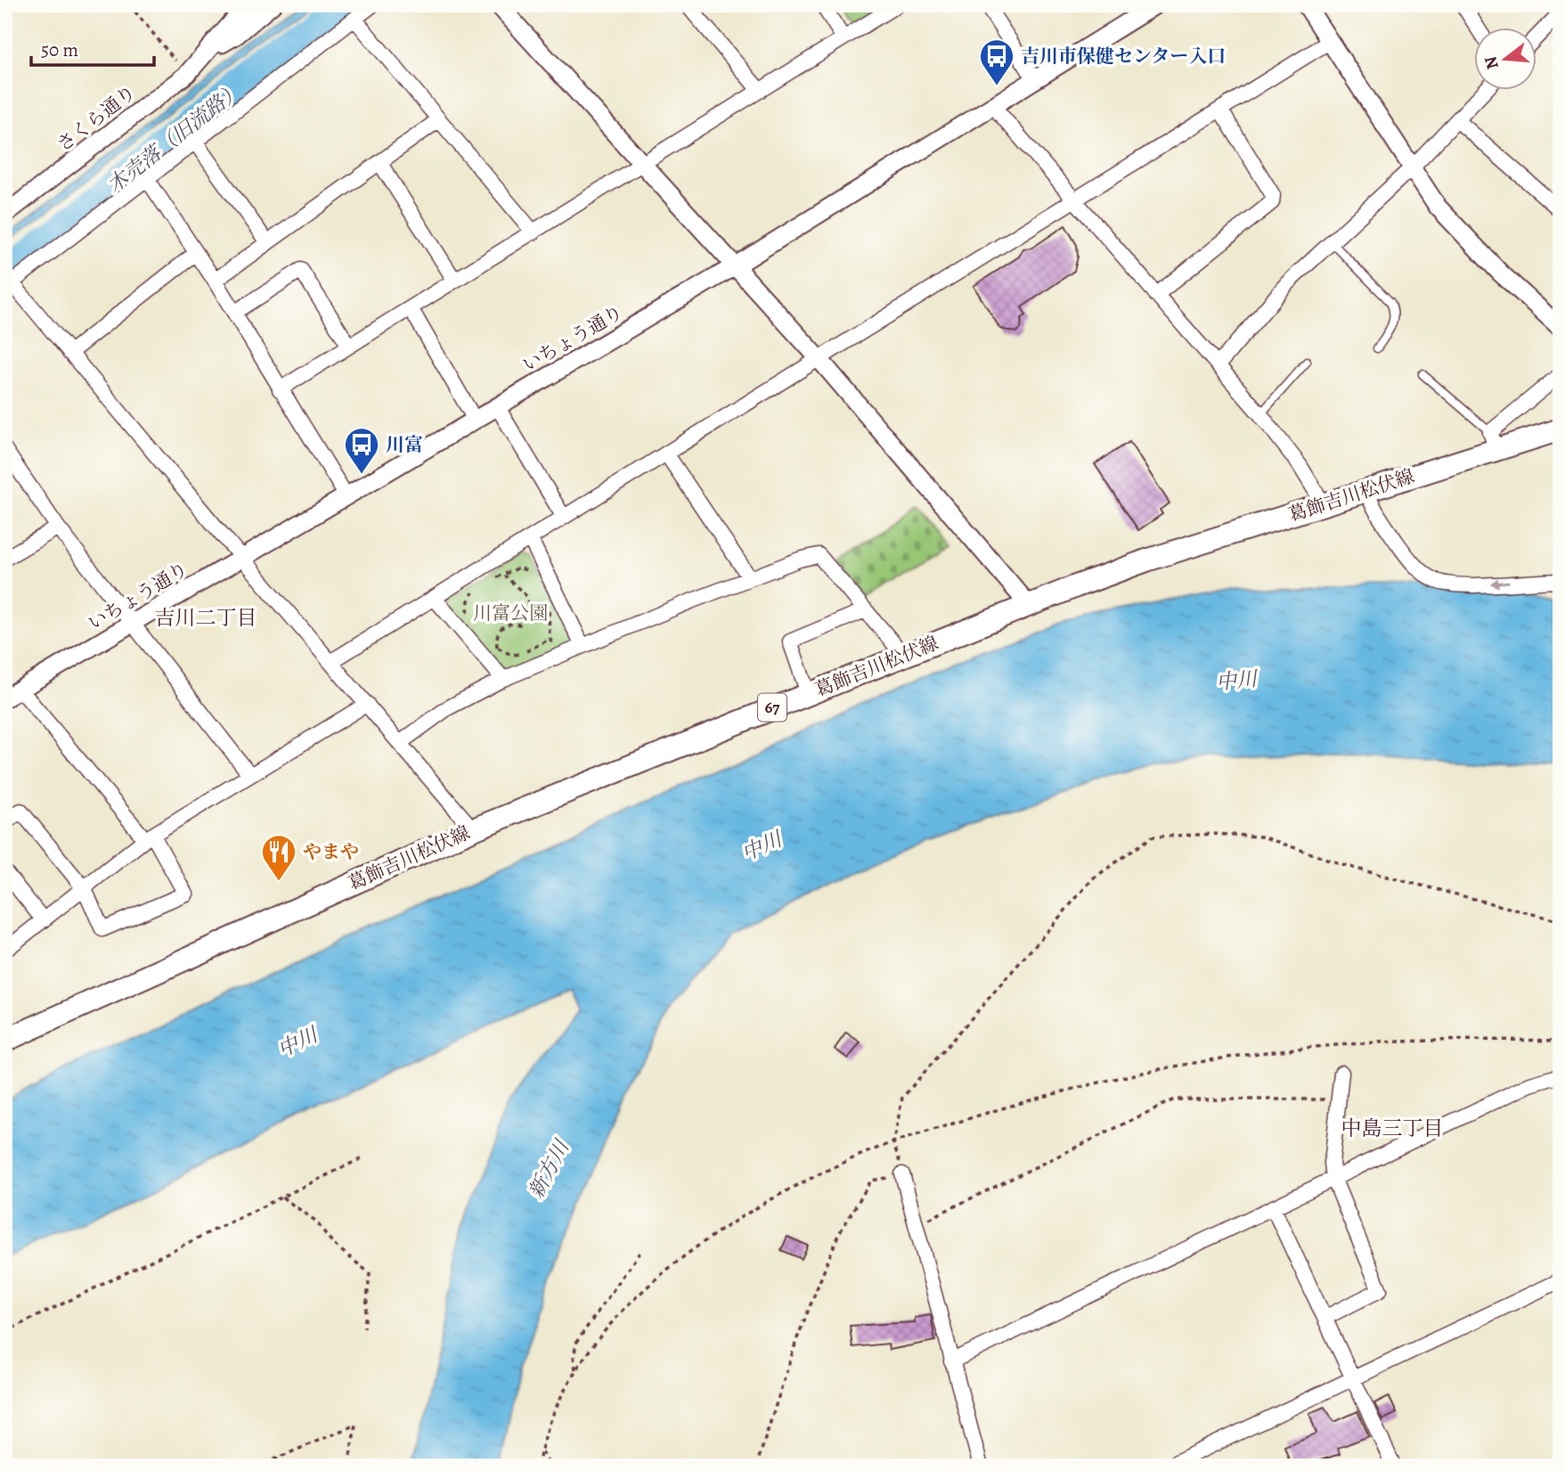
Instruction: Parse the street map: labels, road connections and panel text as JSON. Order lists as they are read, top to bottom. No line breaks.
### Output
{"streets":{"main road":["葛飾吉川松伏線","67"],"street":["さくら通り","いちょう通り"]},"districts":["吉川二丁目","中島三丁目"],"water":["木売落（旧流路）","中川","新方川"],"parks":["川富公園"],"places":{"bus stop":["吉川市保健センター入口","川富"],"restaurant":["やまや"]},"scale_bar":"50 m","north":"left"}
